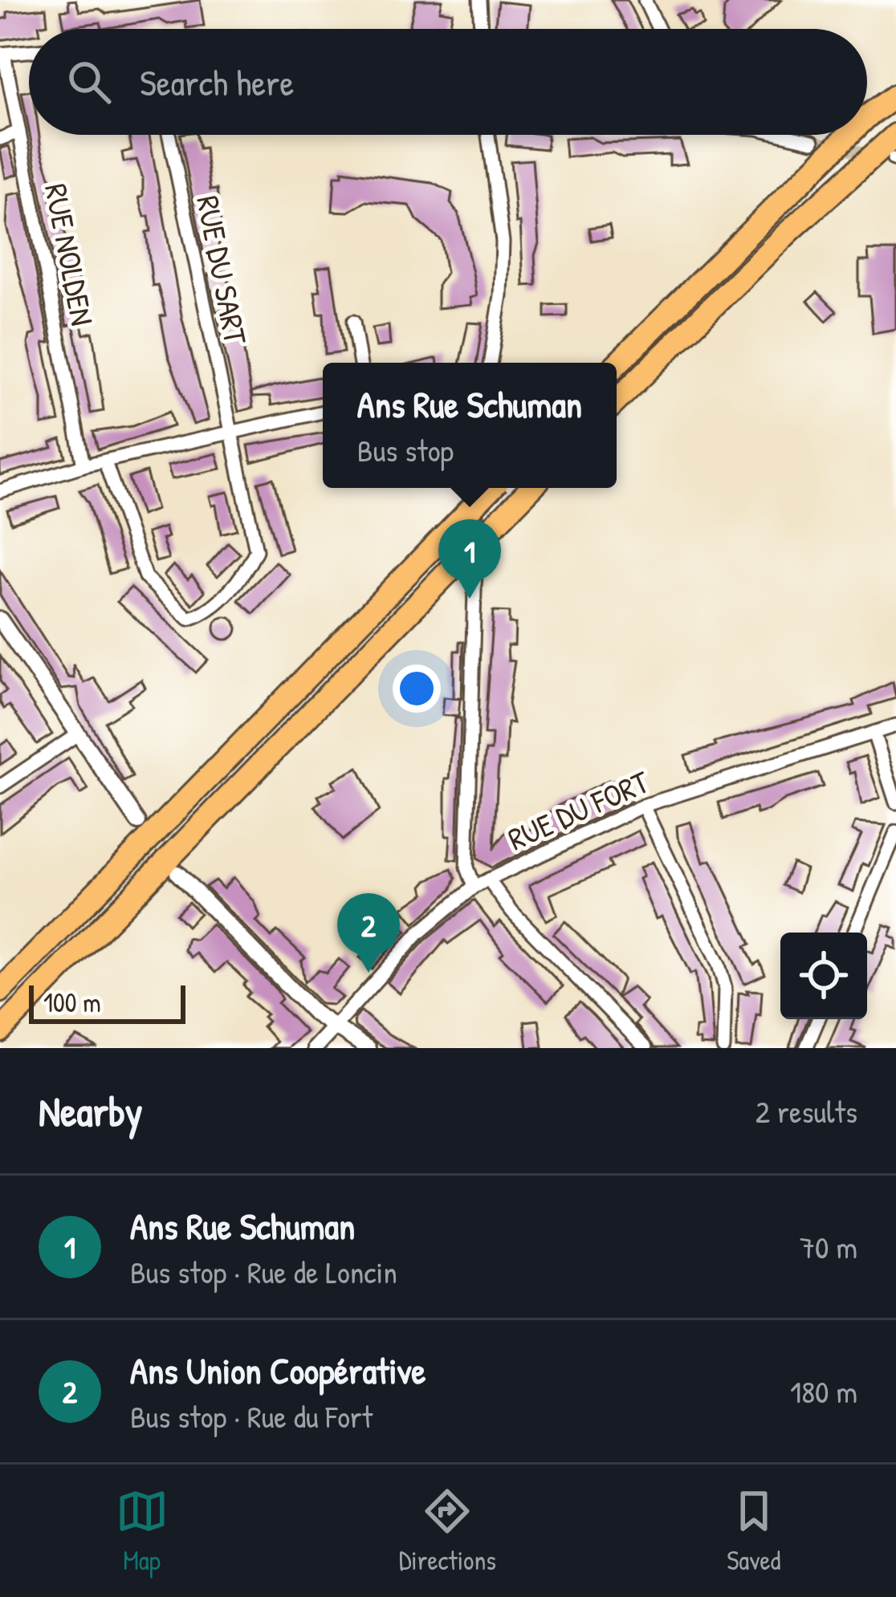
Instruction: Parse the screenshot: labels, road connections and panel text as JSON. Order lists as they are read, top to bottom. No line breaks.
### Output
{"streets":{"street":["RUE NOLDEN","RUE DU SART","RUE DU FORT"]},"scale_bar":"100 m","page":{"search":"Search here","popup":["Ans Rue Schuman","Bus stop"],"pins":["1","2"],"scale":"100 m","heading":["Nearby","2 results"],"list":[{"mark":"1","name":"Ans Rue Schuman","note":"Bus stop · Rue de Loncin","value":"70 m"},{"mark":"2","name":"Ans Union Coopérative","note":"Bus stop · Rue du Fort","value":"180 m"}],"nav":["Map","Directions","Saved"]}}
